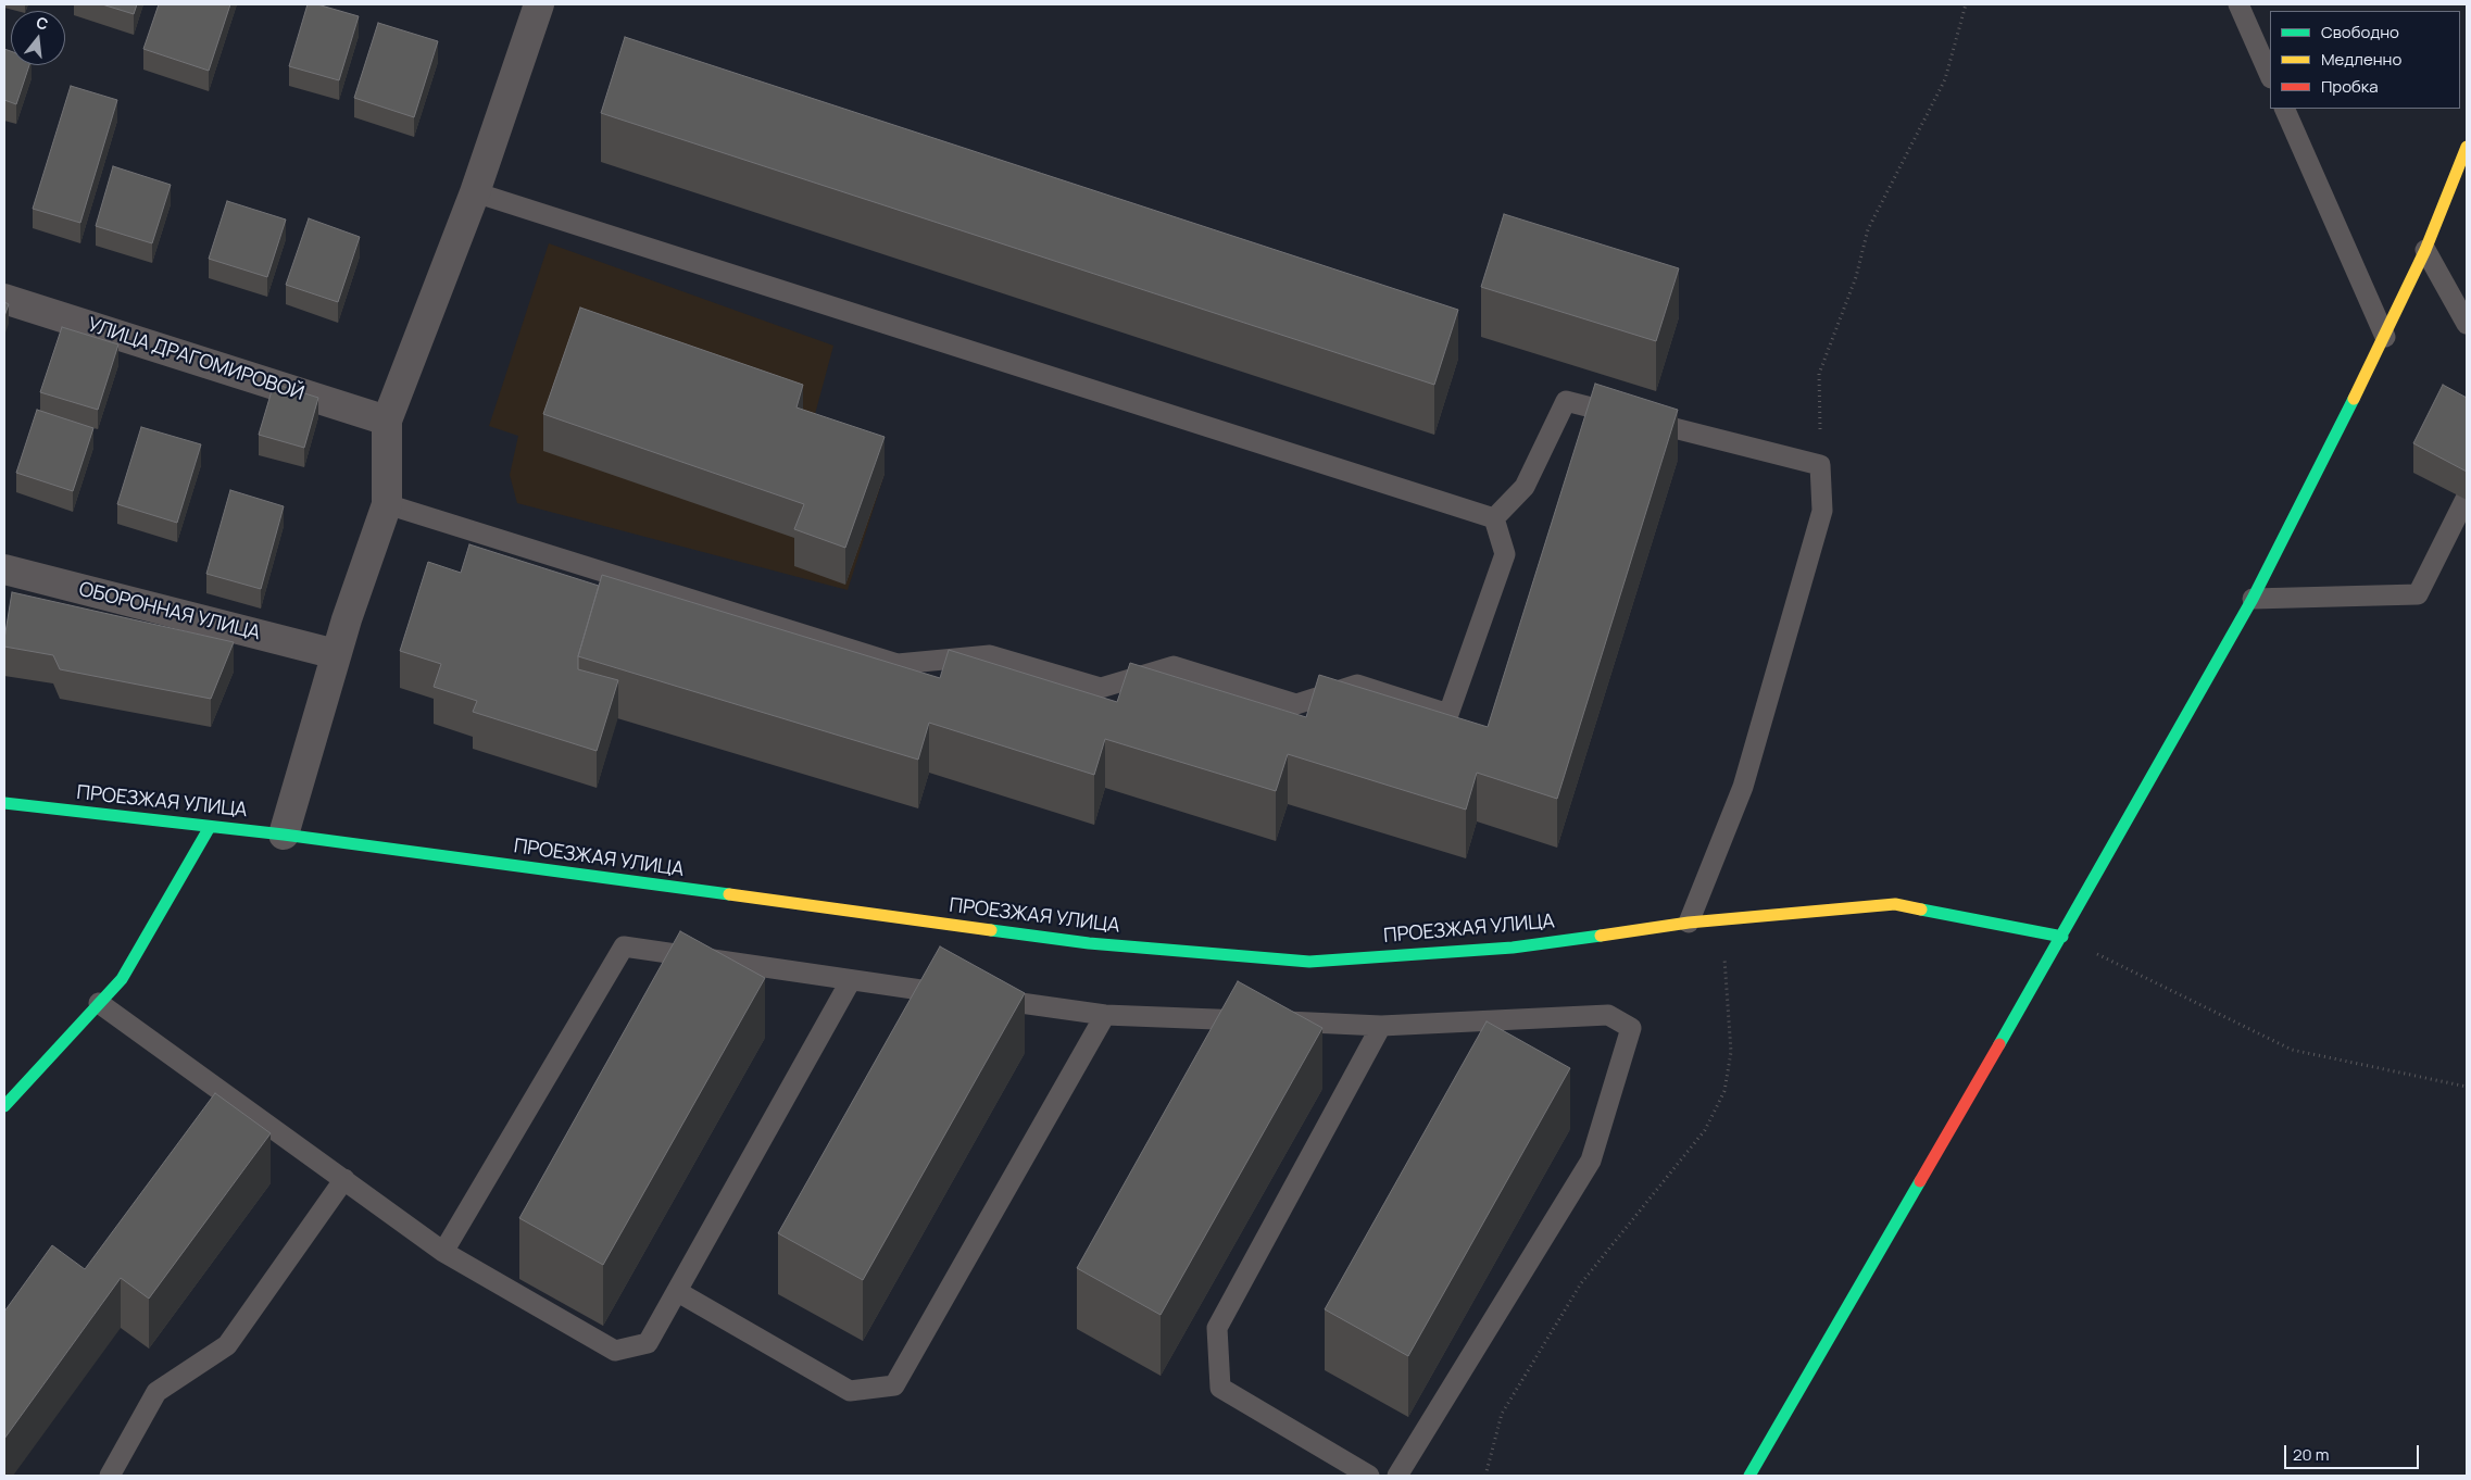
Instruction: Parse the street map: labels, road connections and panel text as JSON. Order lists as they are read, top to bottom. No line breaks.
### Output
{"streets":{"main road":["ПРОЕЗЖАЯ УЛИЦА"],"street":["УЛИЦА ДРАГОМИРОВОЙ","ОБОРОННАЯ УЛИЦА"]},"legend":["Свободно","Медленно","Пробка"],"scale_bar":"20 m","north":"top"}
